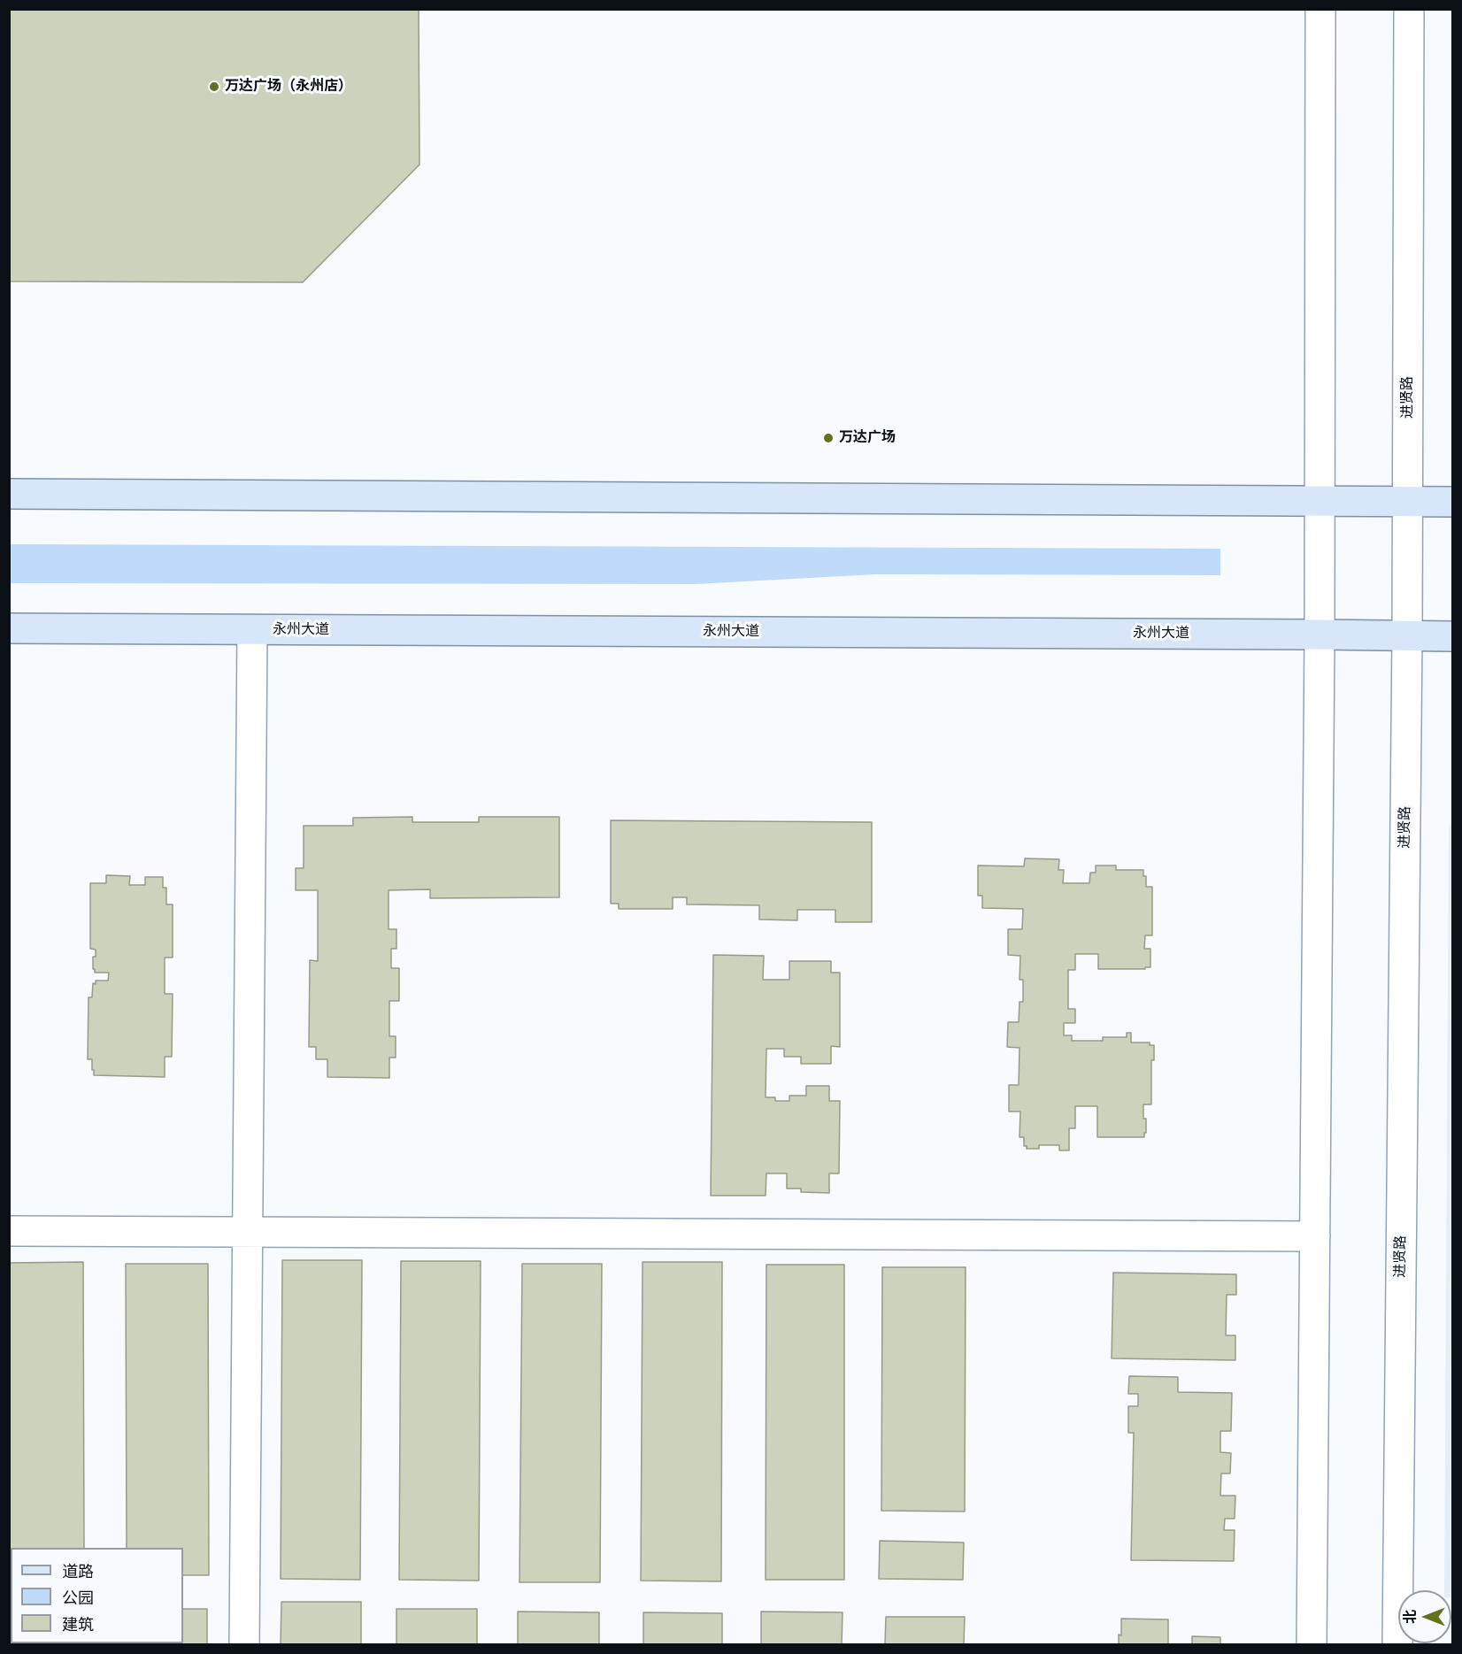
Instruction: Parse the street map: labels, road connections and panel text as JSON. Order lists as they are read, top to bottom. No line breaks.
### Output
{"streets":{"main road":["永州大道"],"street":["进贤路"]},"crossings":[["进贤路","永州大道"]],"places":["万达广场（永州店）","万达广场"],"legend":["道路","公园","建筑"],"north":"left"}
